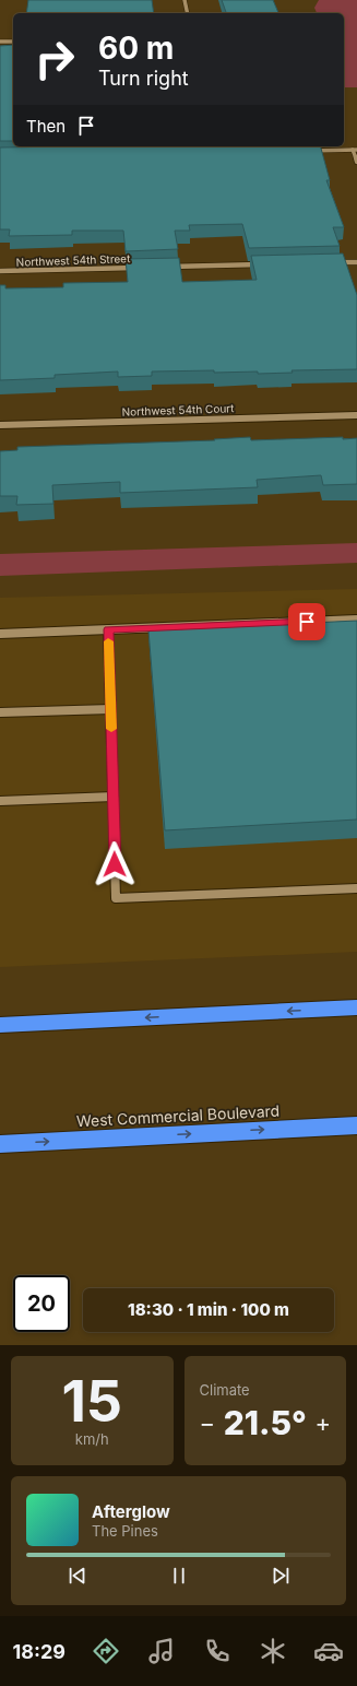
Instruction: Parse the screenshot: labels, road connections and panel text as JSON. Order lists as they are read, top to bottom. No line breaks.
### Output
{"streets":{"highway":["West Commercial Boulevard"],"street":["Northwest 54th Street","Northwest 54th Court"]},"one_way":["West Commercial Boulevard"],"page":{"turn":["60 m","Turn right"],"then":"Then","limit":"20","trip":"18:30 · 1 min · 100 m","tile":[["15","km/h"],"Climate"],"heat":["−","21.5°","+"],"song":["Afterglow","The Pines"],"tabs":"18:29"}}
